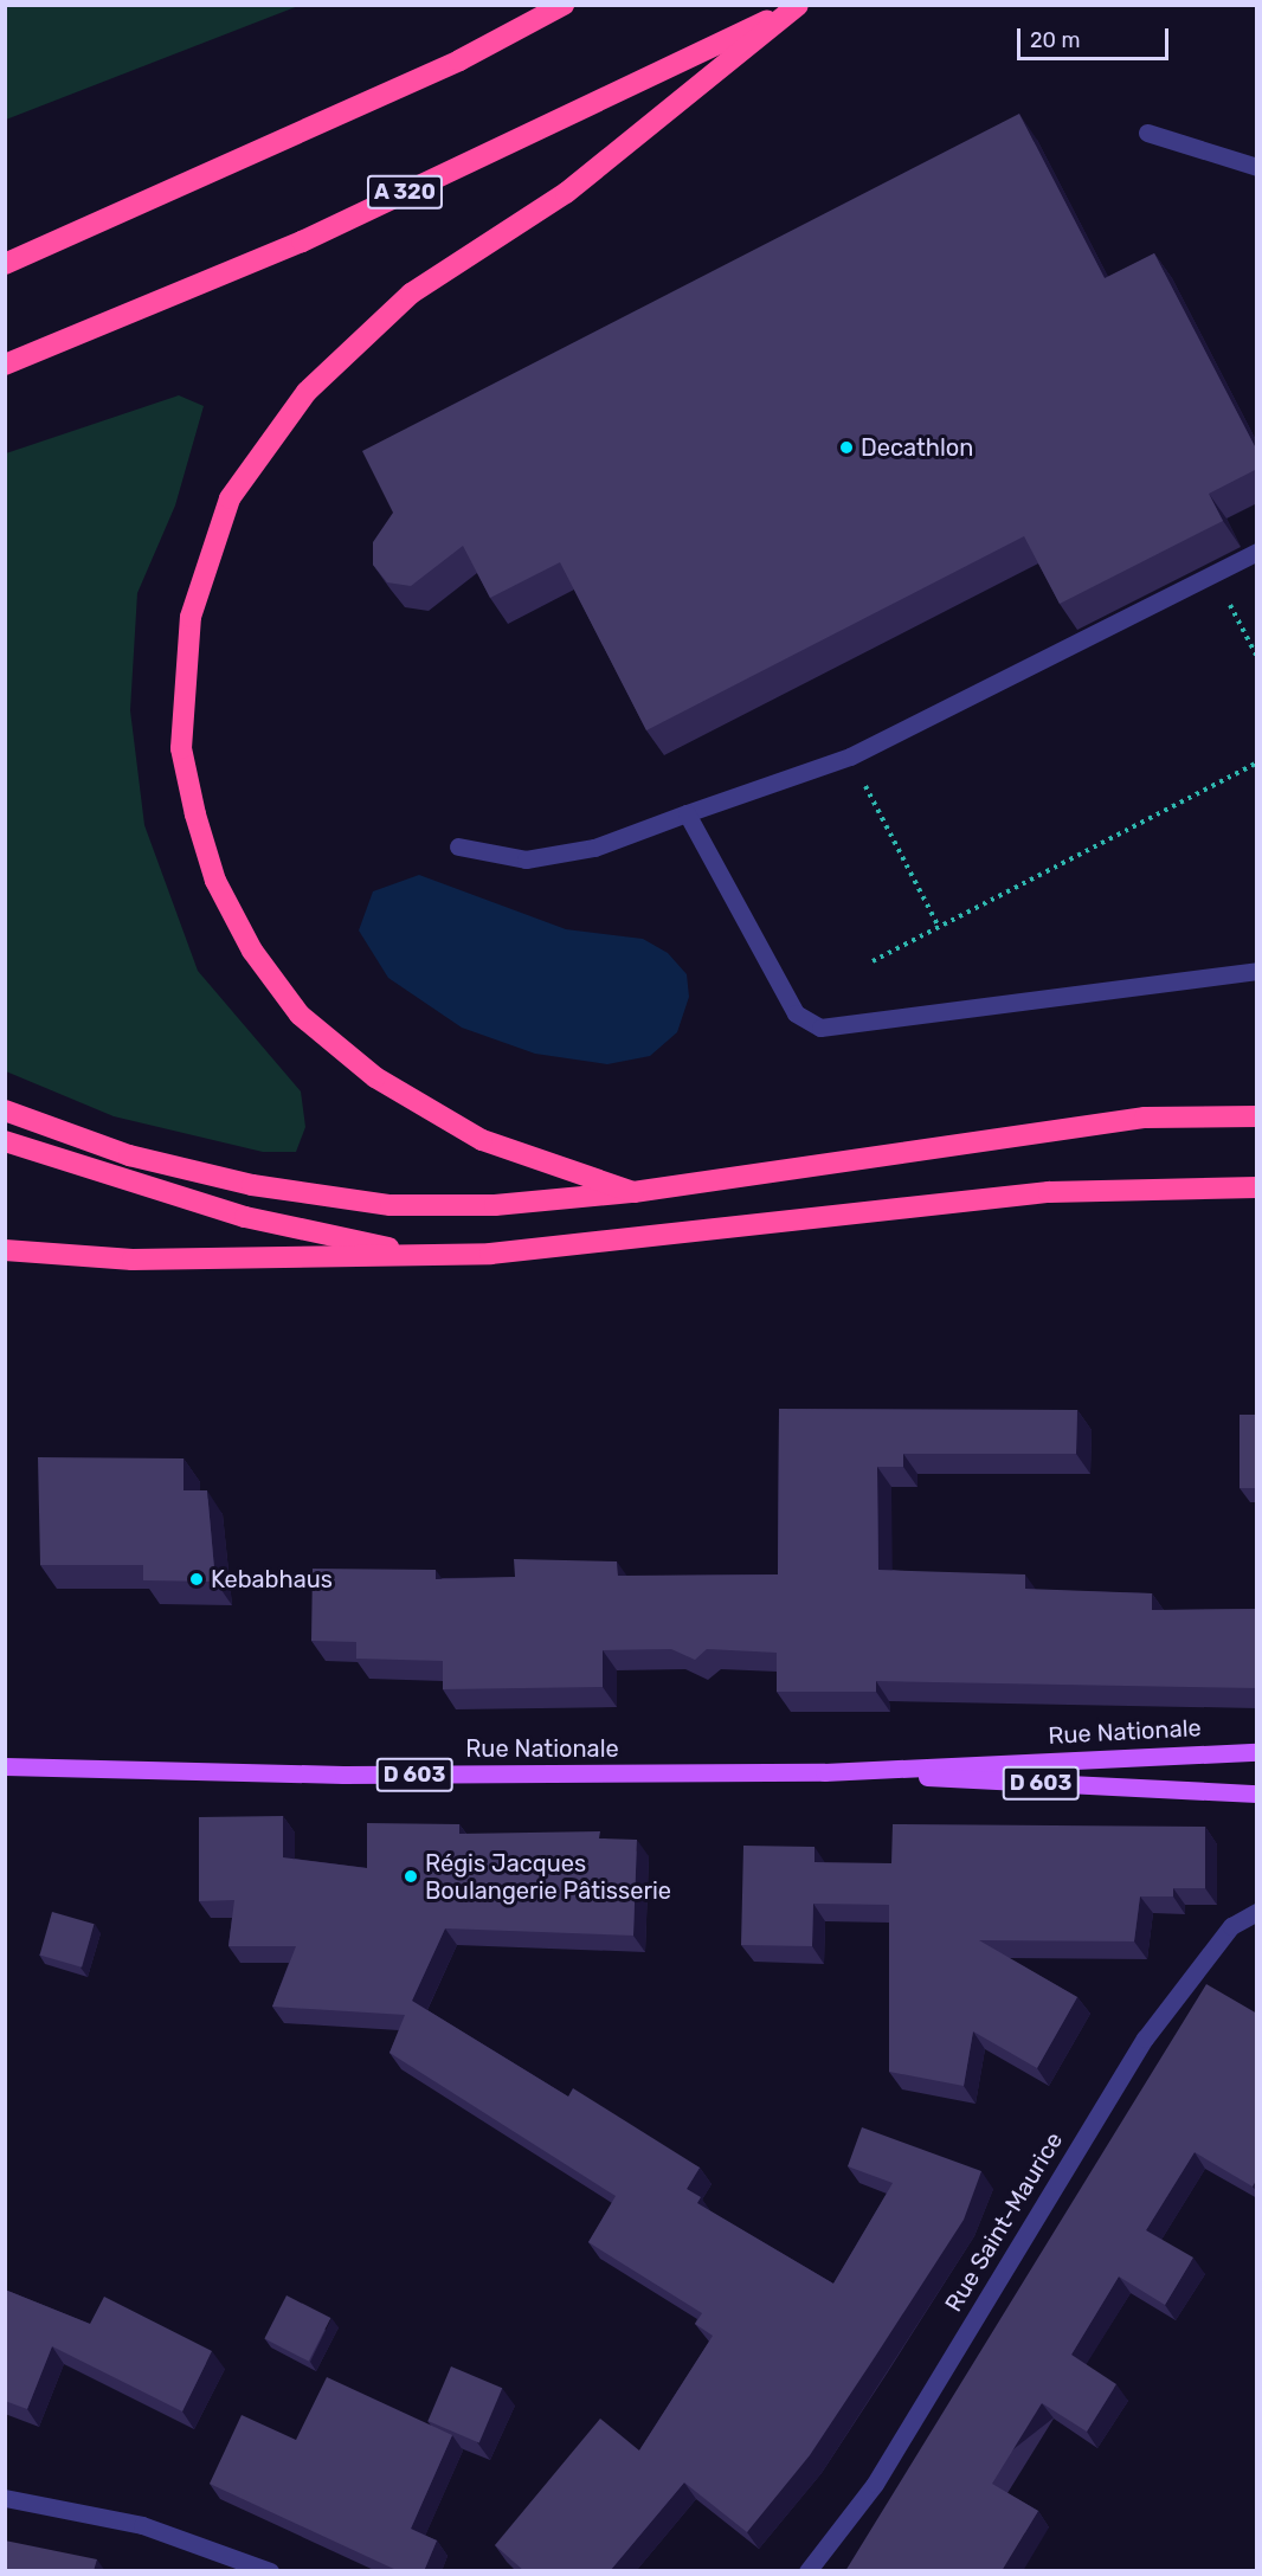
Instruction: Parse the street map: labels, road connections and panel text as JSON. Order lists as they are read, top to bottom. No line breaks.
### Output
{"streets":{"highway":["A 320"],"main road":["Rue Nationale","D 603"],"street":["Rue Saint-Maurice"]},"places":["Decathlon","Kebabhaus","Régis Jacques Boulangerie Pâtisserie"],"scale_bar":"20 m"}
